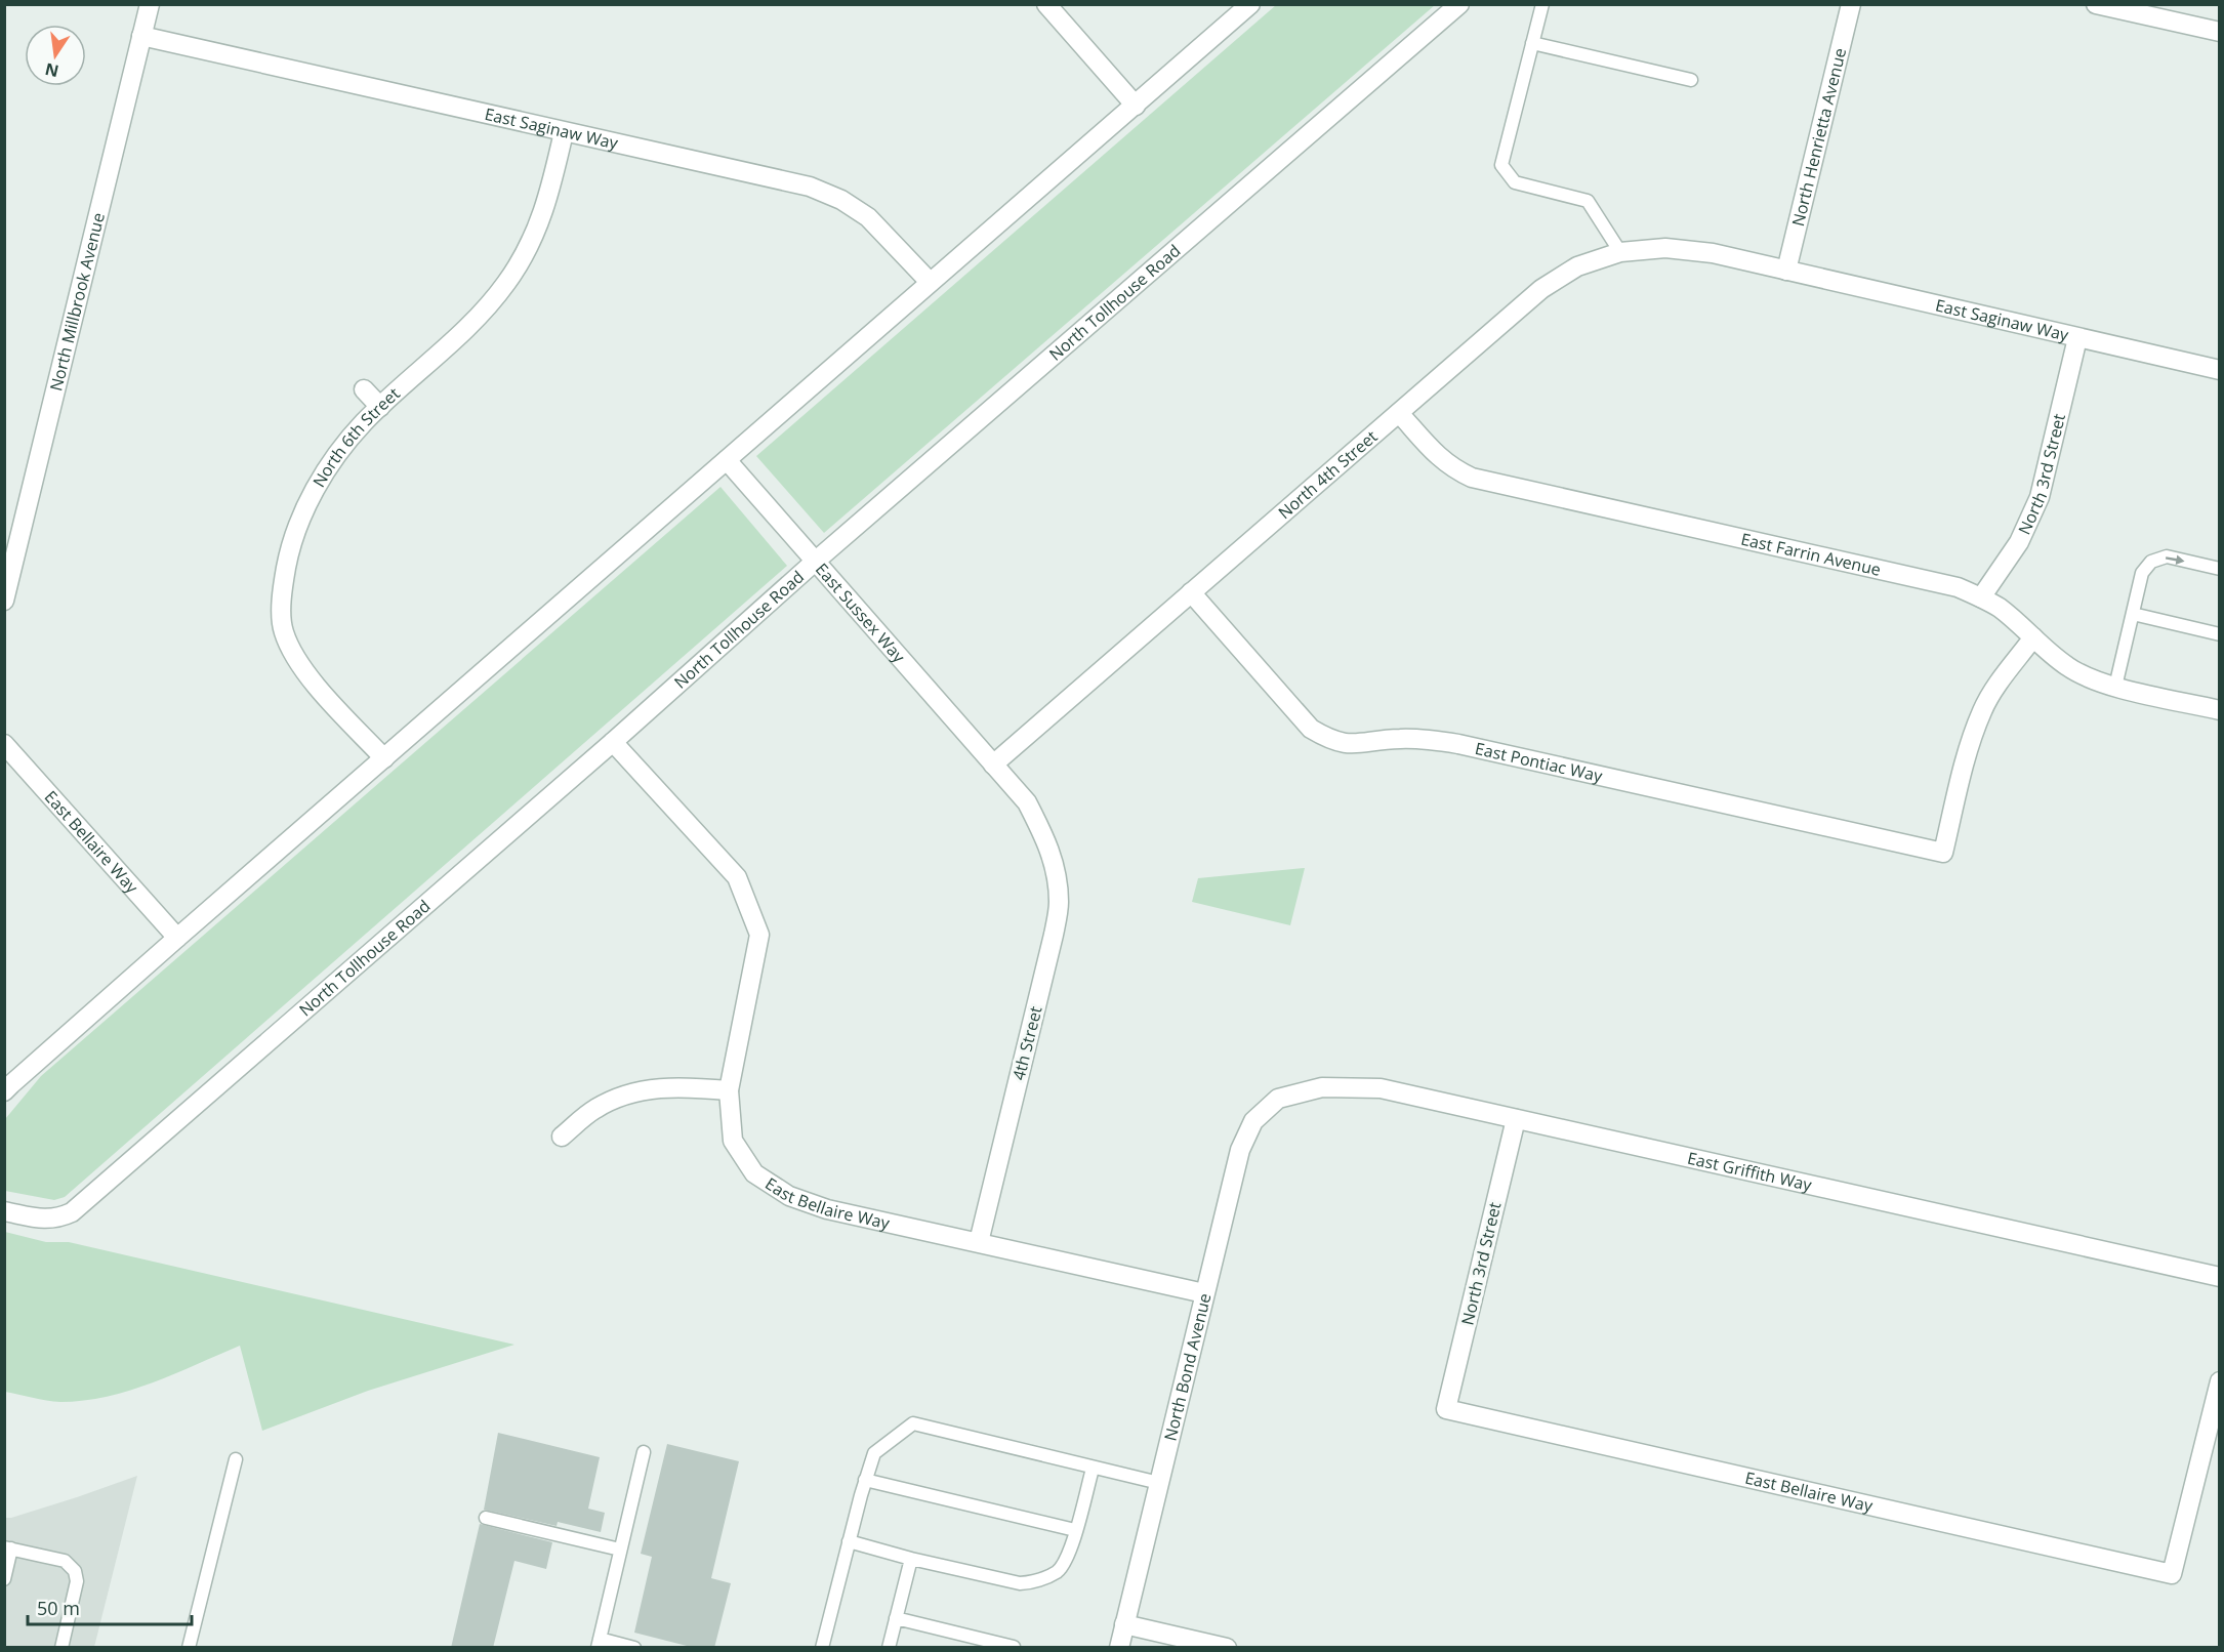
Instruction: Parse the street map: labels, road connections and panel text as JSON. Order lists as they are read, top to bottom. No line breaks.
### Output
{"streets":{"street":["East Saginaw Way","North Henrietta Avenue","North Millbrook Avenue","North Tollhouse Road","North 6th Street","North 3rd Street","North 4th Street","East Farrin Avenue","East Sussex Way","East Pontiac Way","East Bellaire Way","4th Street","East Griffith Way","North Bond Avenue"]},"crossings":[["East Saginaw Way","North Henrietta Avenue"],["East Saginaw Way","North Millbrook Avenue"],["East Saginaw Way","North 6th Street"],["East Saginaw Way","North 3rd Street"],["East Saginaw Way","North 4th Street"],["North Henrietta Avenue","North 4th Street"],["North Tollhouse Road","East Sussex Way"],["North Tollhouse Road","East Bellaire Way"],["North 3rd Street","East Farrin Avenue"],["North 3rd Street","East Bellaire Way"],["North 3rd Street","East Griffith Way"],["North 4th Street","East Farrin Avenue"],["North 4th Street","East Sussex Way"],["North 4th Street","East Pontiac Way"],["North 4th Street","4th Street"],["East Farrin Avenue","East Pontiac Way"],["East Sussex Way","4th Street"],["East Bellaire Way","4th Street"],["East Bellaire Way","North Bond Avenue"],["East Griffith Way","North Bond Avenue"]],"scale_bar":"50 m","north":"bottom"}
